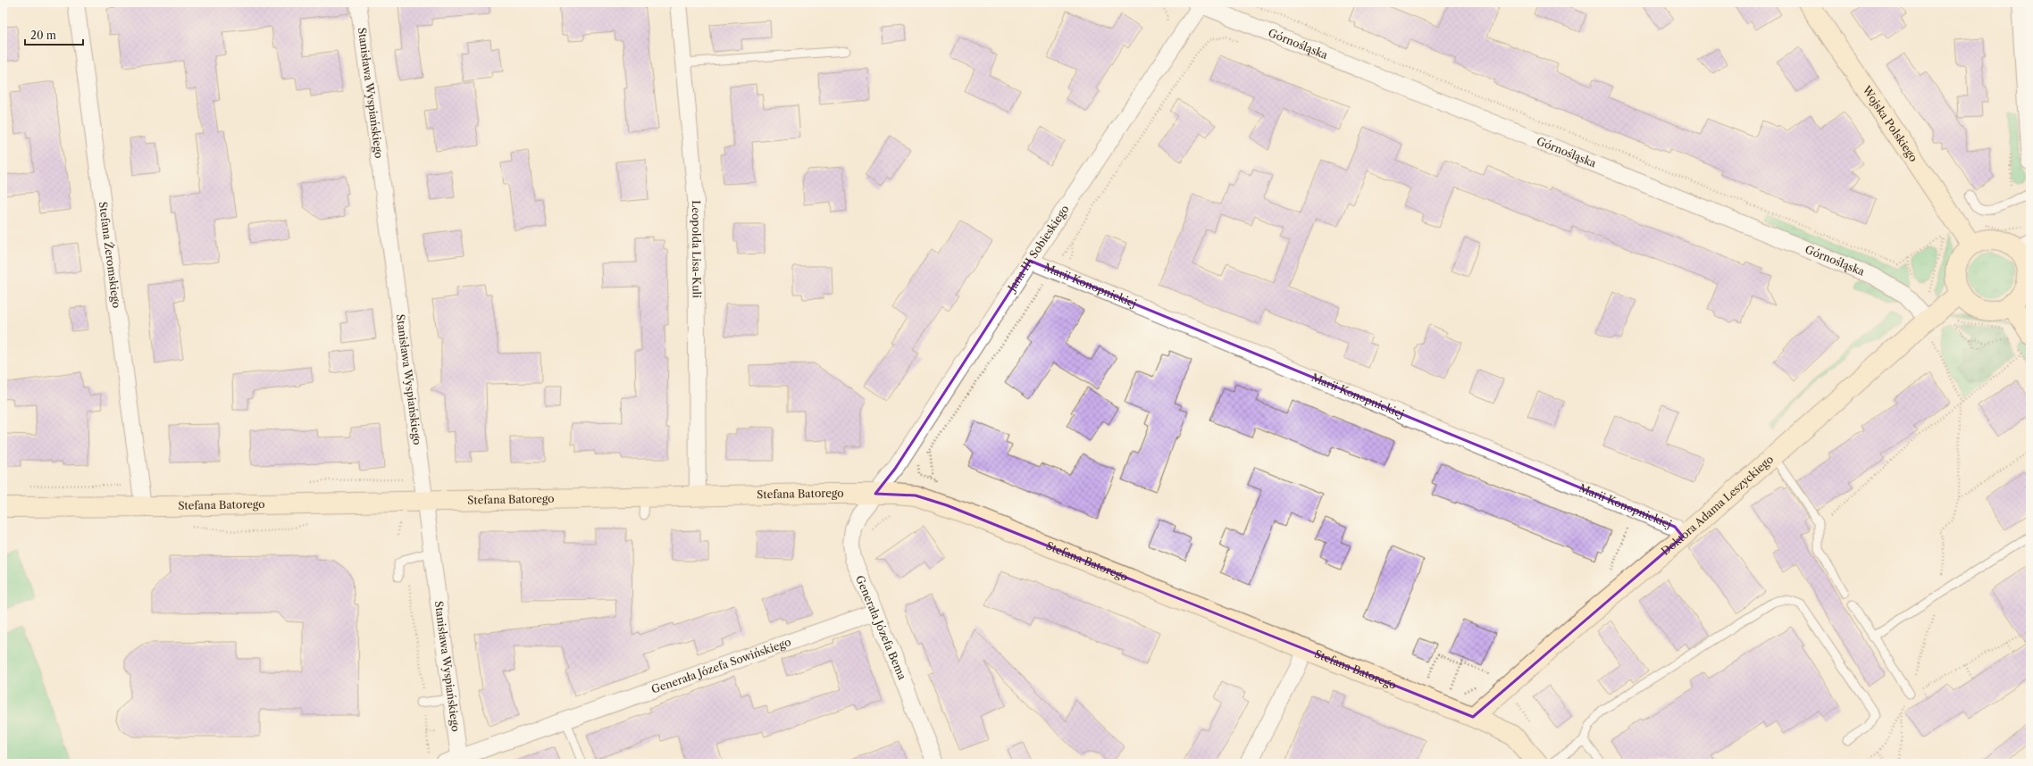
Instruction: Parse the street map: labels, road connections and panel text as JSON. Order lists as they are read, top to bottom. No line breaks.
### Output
{"streets":{"street":["Górnośląska","Stanisława Wyspiańskiego","Wojska Polskiego","Jana III Sobieskiego","Leopolda Lisa-Kuli","Stefana Żeromskiego","Marii Konopnickiej","Stefana Batorego","Doktora Adama Leszyckiego","Generała Józefa Bema","Generała Józefa Sowińskiego"]},"crossings":[["Górnośląska","Jana III Sobieskiego"],["Górnośląska","Doktora Adama Leszyckiego"],["Stanisława Wyspiańskiego","Stefana Batorego"],["Stanisława Wyspiańskiego","Generała Józefa Sowińskiego"],["Wojska Polskiego","Doktora Adama Leszyckiego"],["Jana III Sobieskiego","Marii Konopnickiej"],["Jana III Sobieskiego","Stefana Batorego"],["Jana III Sobieskiego","Generała Józefa Bema"],["Leopolda Lisa-Kuli","Stefana Batorego"],["Stefana Żeromskiego","Stefana Batorego"],["Marii Konopnickiej","Doktora Adama Leszyckiego"],["Stefana Batorego","Doktora Adama Leszyckiego"],["Stefana Batorego","Generała Józefa Bema"],["Generała Józefa Bema","Generała Józefa Sowińskiego"]],"scale_bar":"20 m"}
